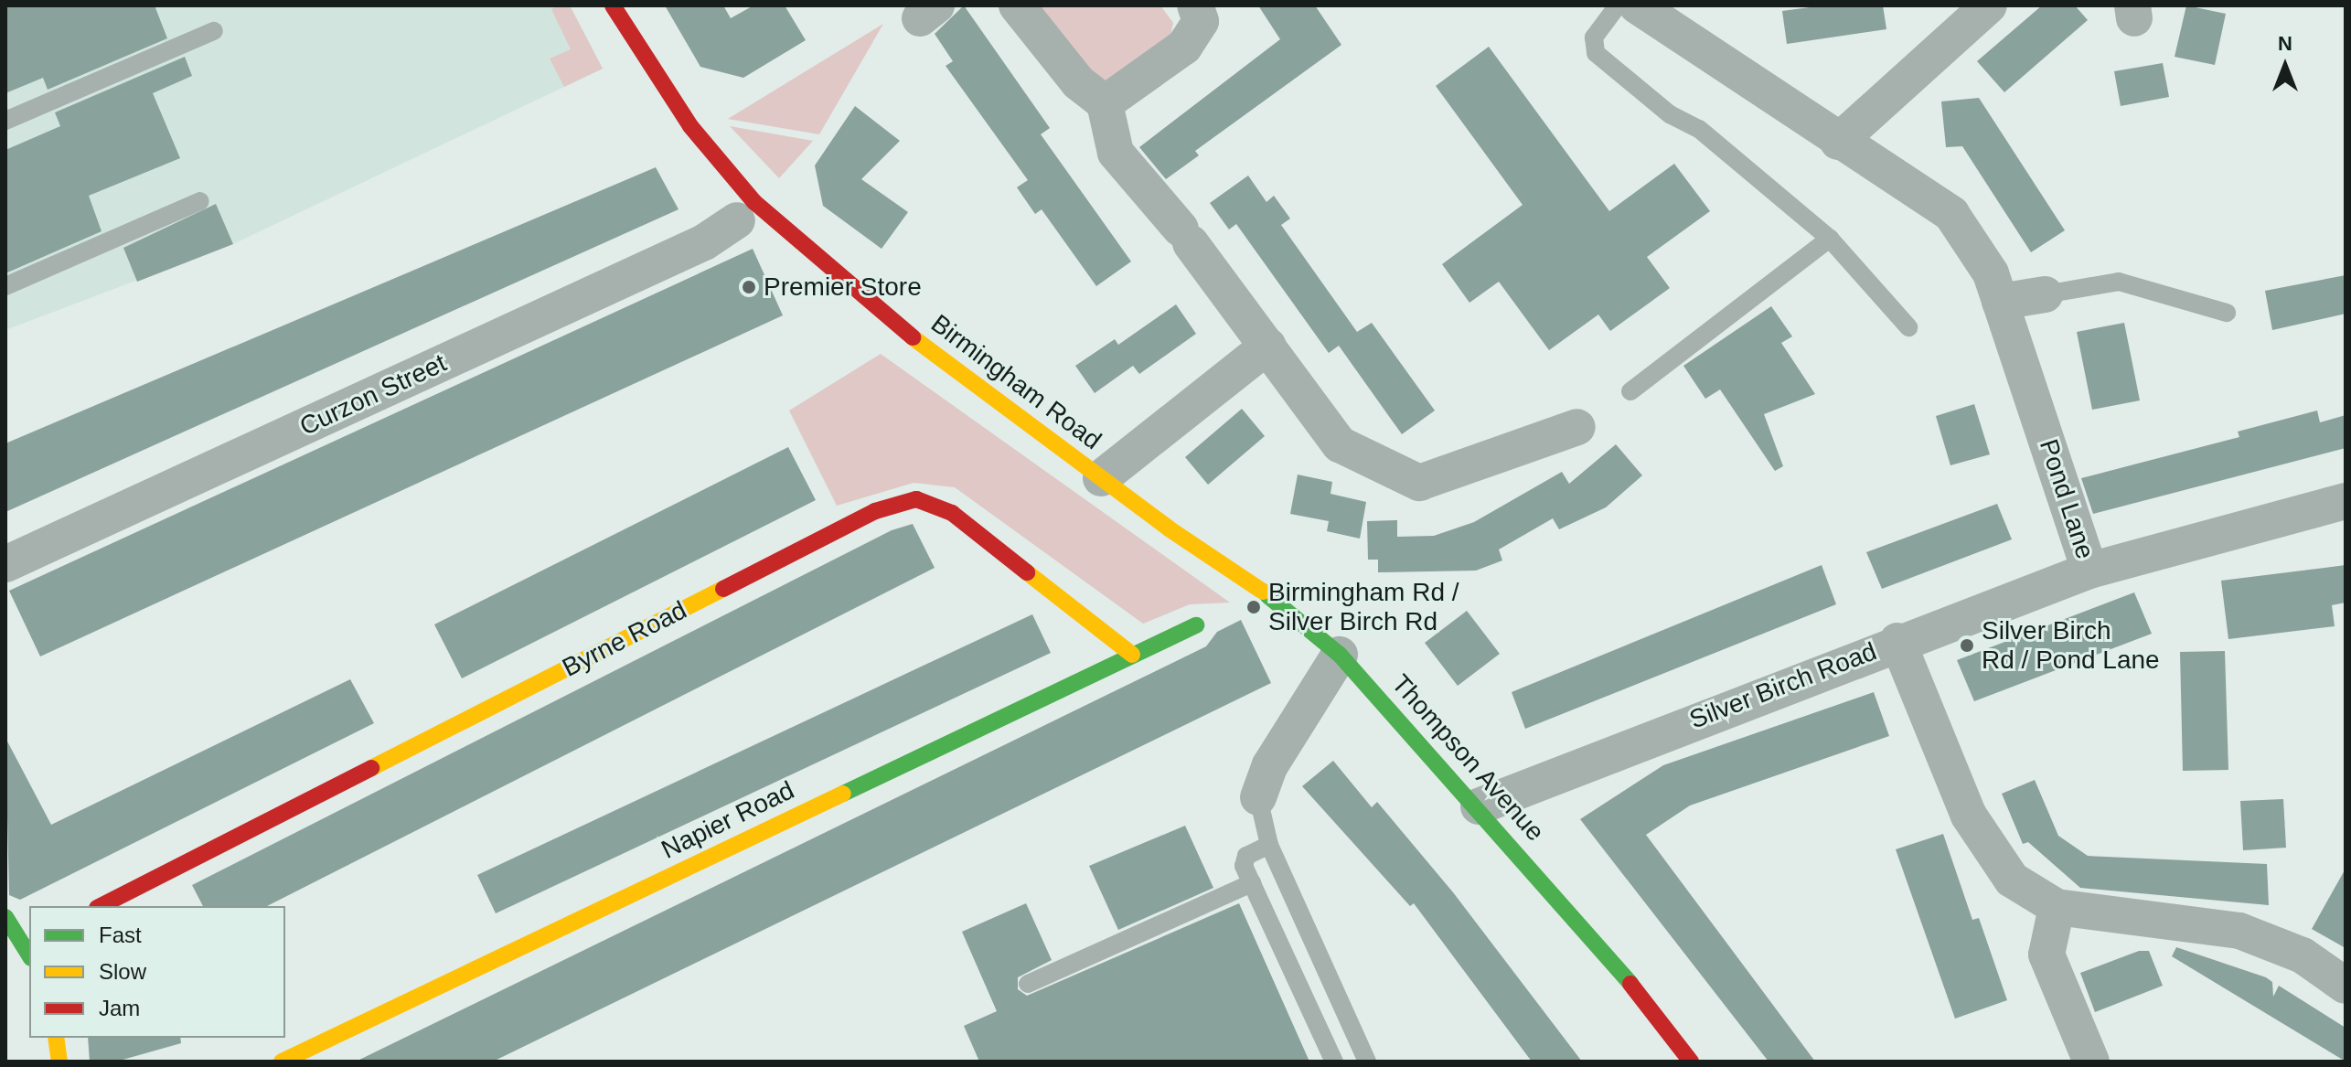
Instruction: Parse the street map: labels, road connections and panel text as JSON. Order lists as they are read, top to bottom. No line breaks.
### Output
{"streets":{"main road":["Birmingham Road","Byrne Road","Thompson Avenue","Napier Road"],"street":["Curzon Street","Pond Lane","Silver Birch Road"]},"crossings":[["Birmingham Road","Thompson Avenue"],["Pond Lane","Silver Birch Road"],["Byrne Road","Napier Road"],["Silver Birch Road","Thompson Avenue"]],"places":["Premier Store","Birmingham Rd / Silver Birch Rd","Silver Birch Rd / Pond Lane"],"legend":["Fast","Slow","Jam"],"north":"top"}
